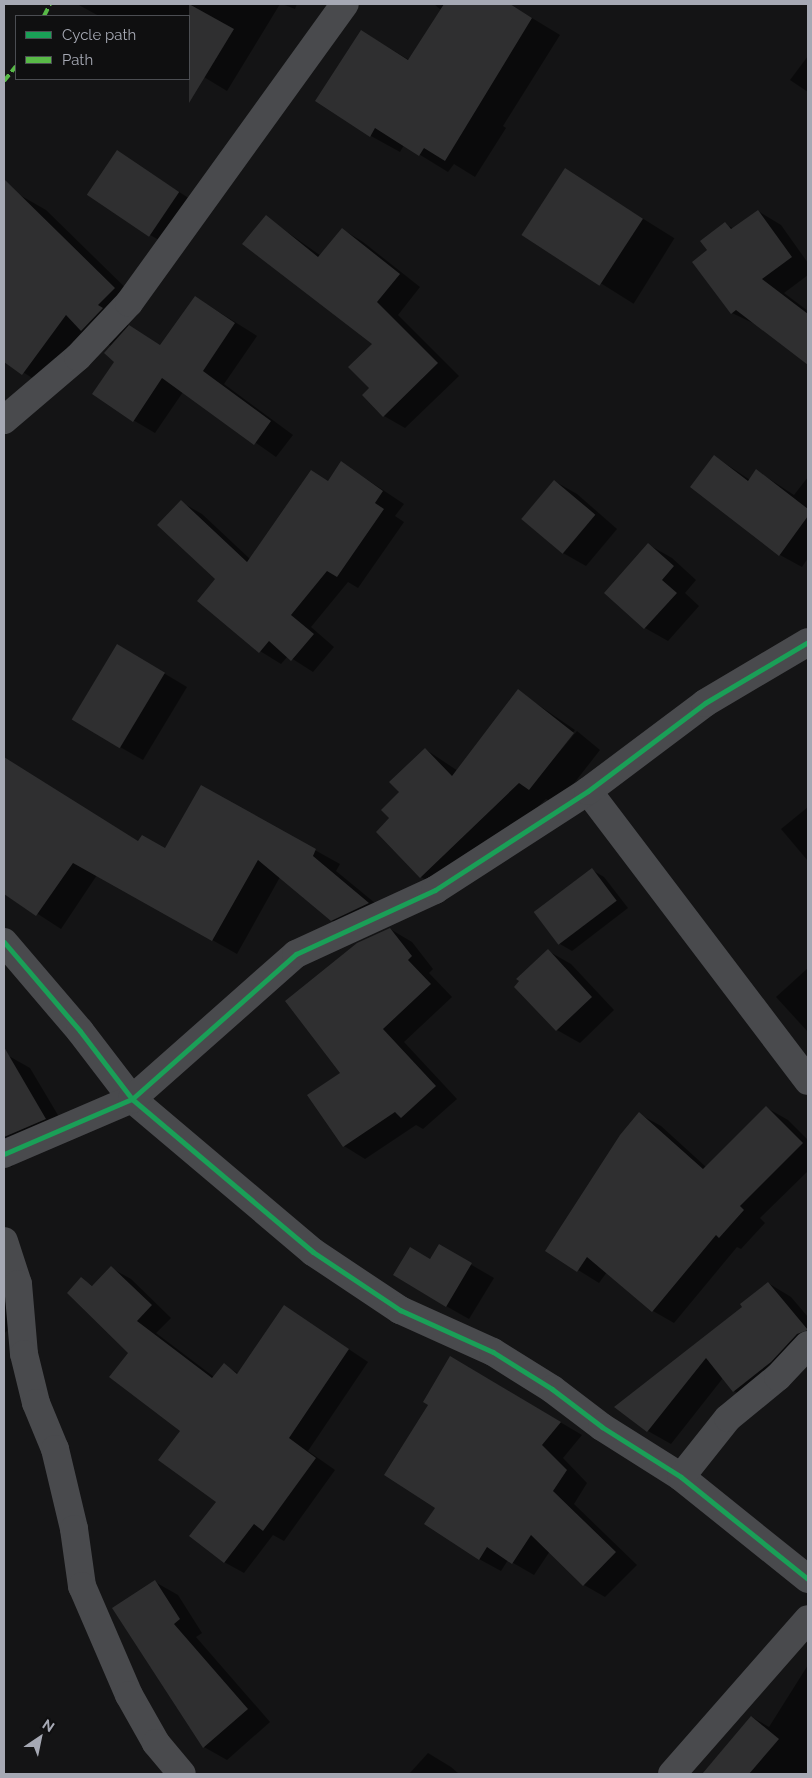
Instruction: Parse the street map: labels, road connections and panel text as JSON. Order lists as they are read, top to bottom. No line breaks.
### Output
{"legend":["Cycle path","Path"],"north":"top right"}
